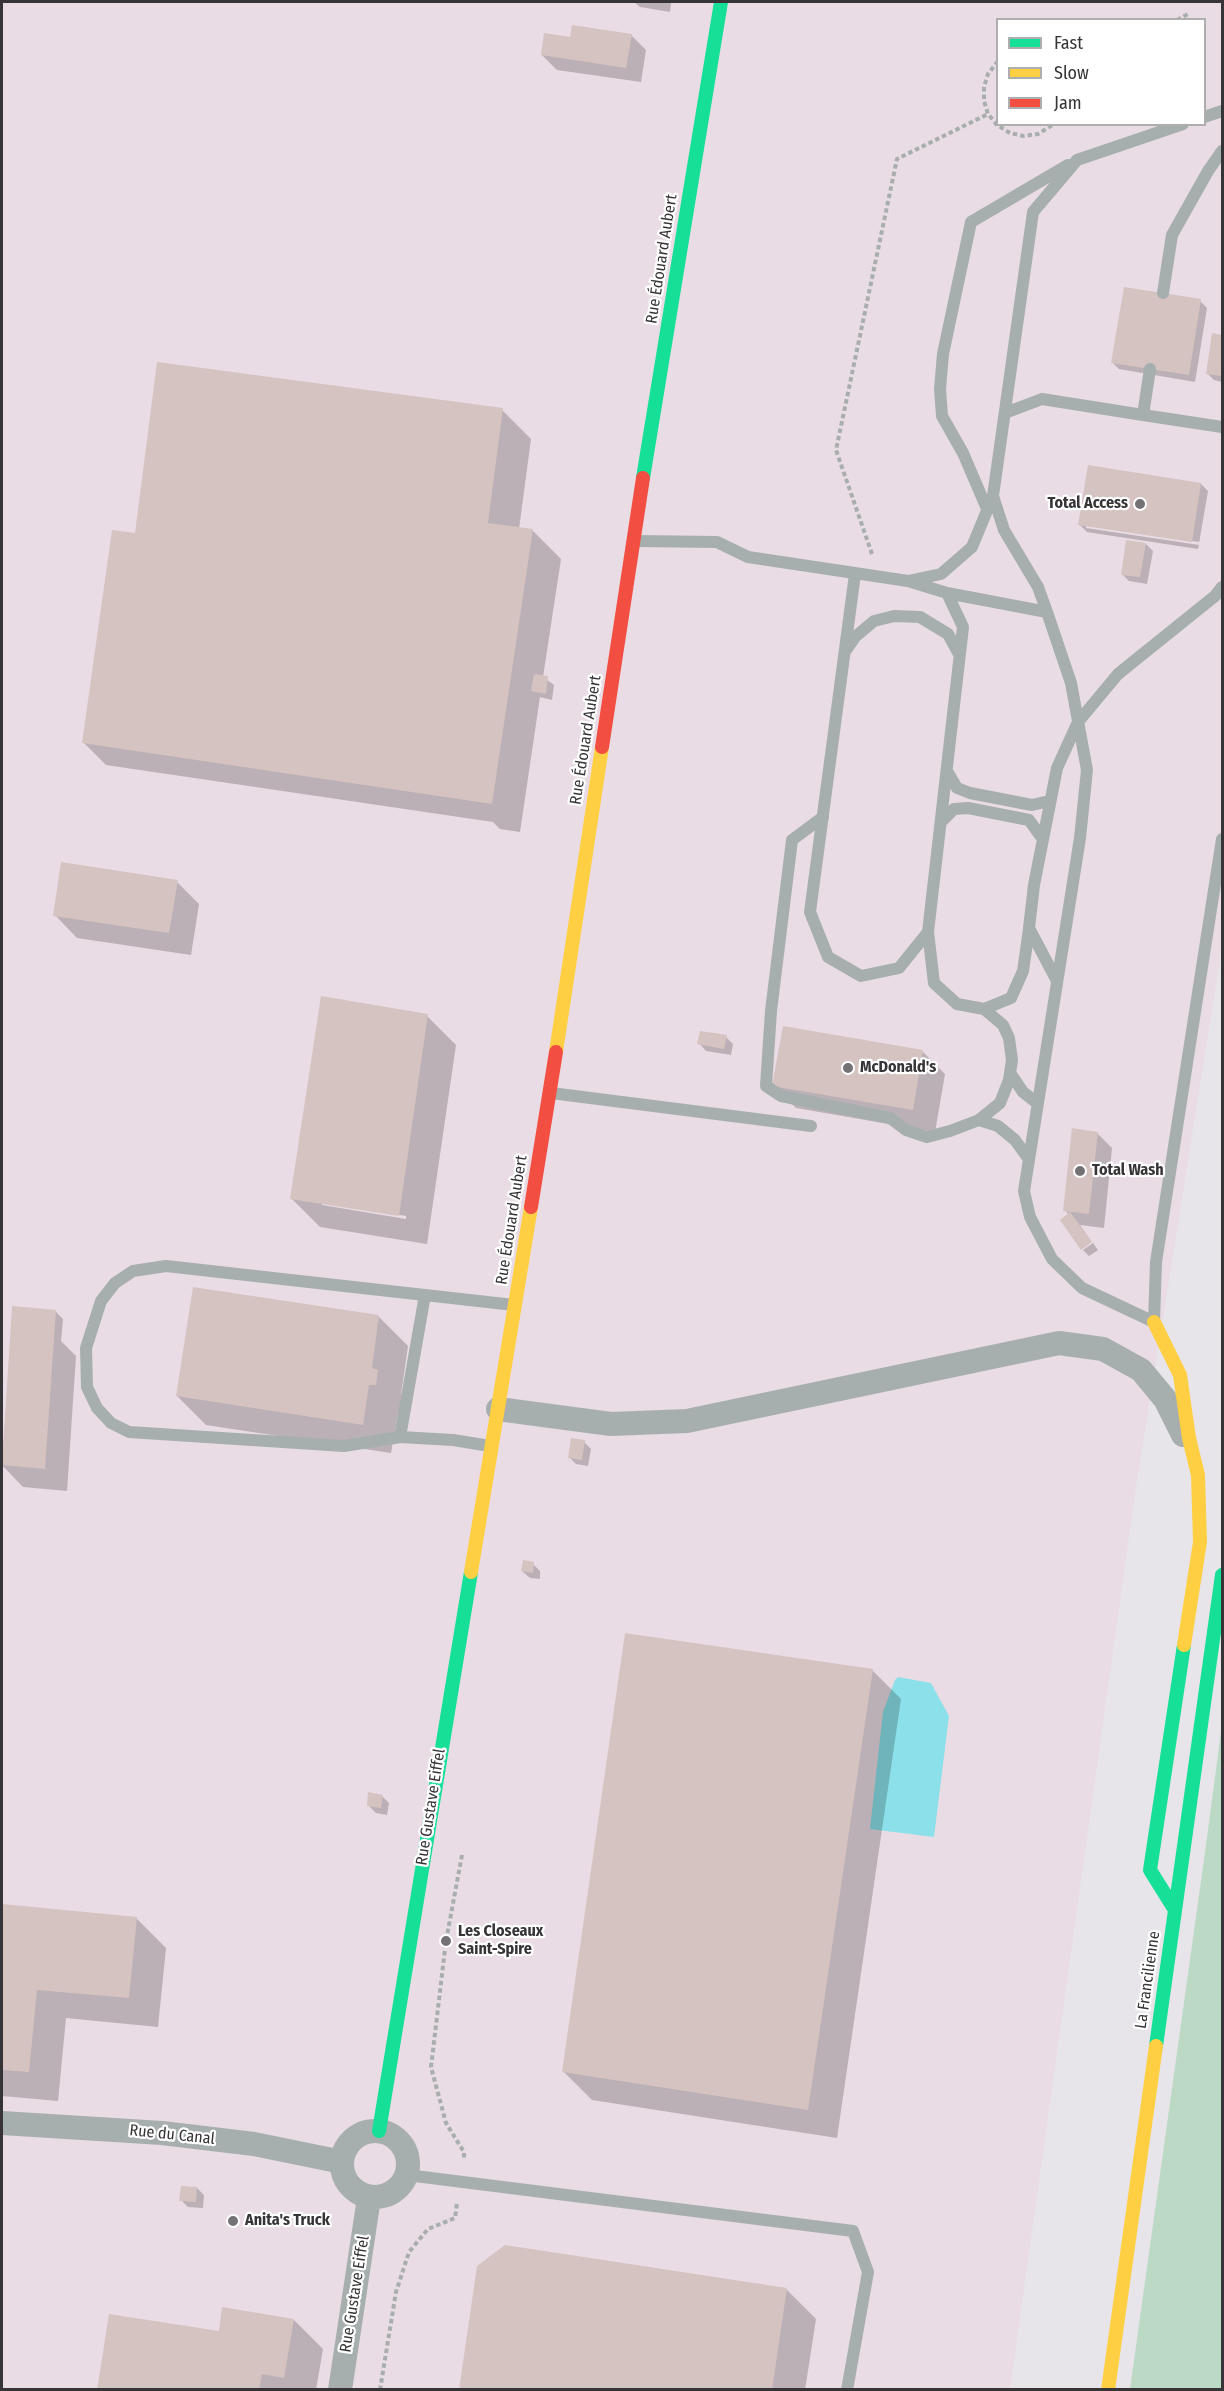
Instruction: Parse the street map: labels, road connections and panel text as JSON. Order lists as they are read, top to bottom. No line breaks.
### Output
{"streets":{"main road":["Rue Édouard Aubert","Rue Gustave Eiffel","La Francilienne"],"street":["Rue du Canal"]},"crossings":[["Rue Édouard Aubert","Rue Gustave Eiffel"],["Rue Gustave Eiffel","Rue du Canal"]],"places":["Total Access","McDonald's","Total Wash","Les Closeaux Saint-Spire","Anita's Truck"],"legend":["Fast","Slow","Jam"]}
